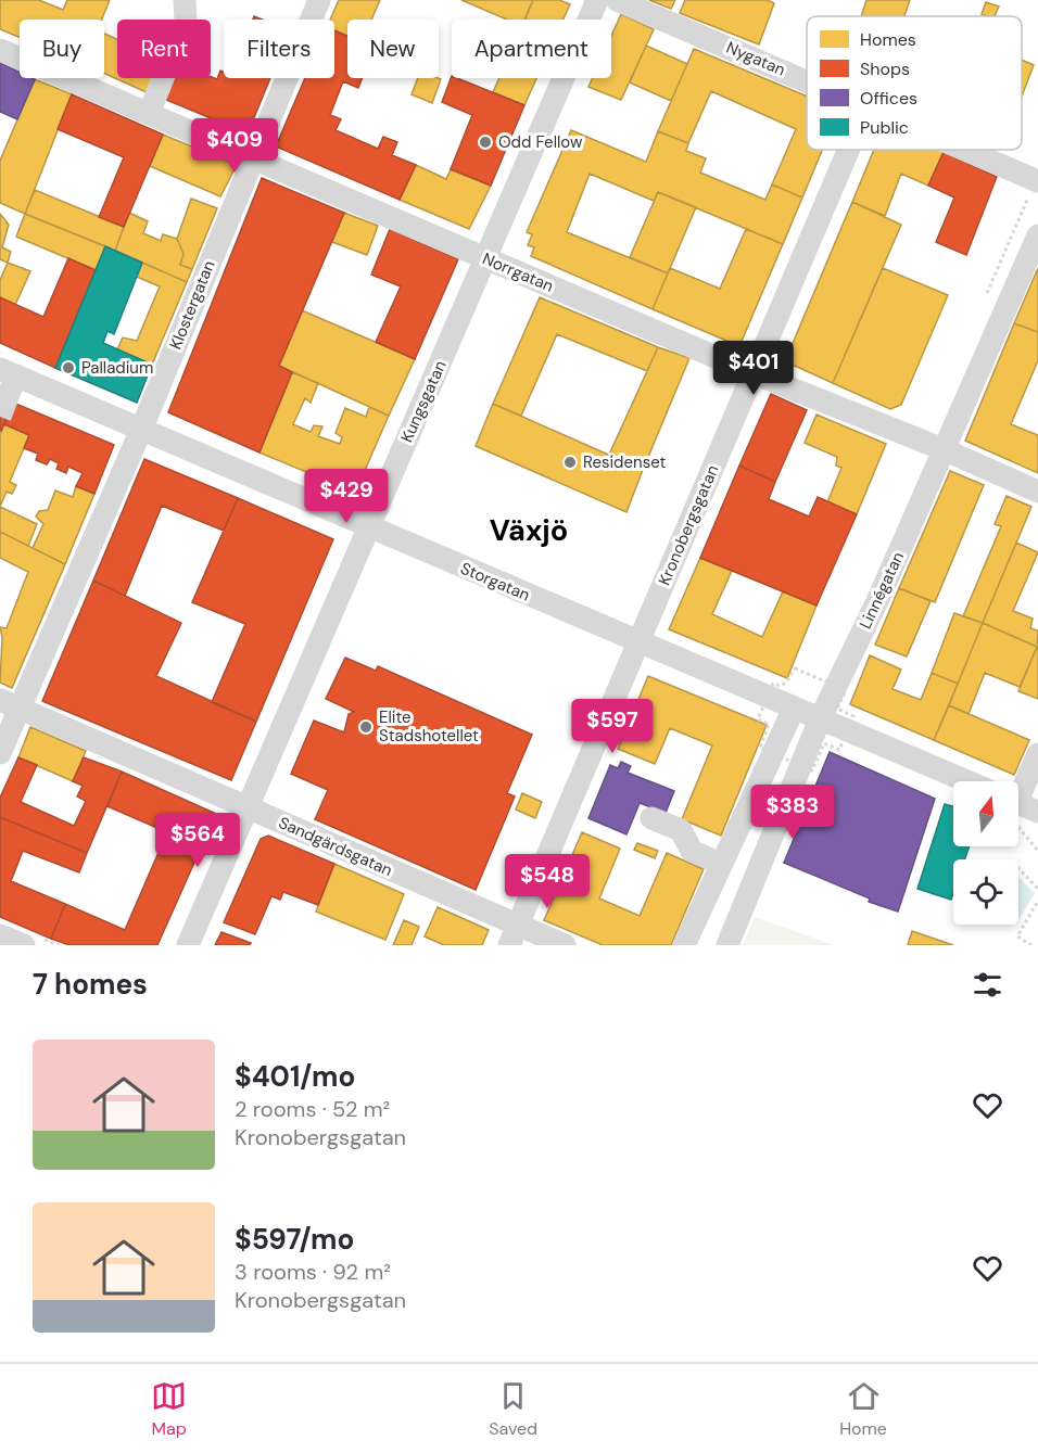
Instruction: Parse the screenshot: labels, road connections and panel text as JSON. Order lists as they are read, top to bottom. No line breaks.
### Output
{"streets":{"street":["Nygatan","Norrgatan","Klostergatan","Kungsgatan","Kronobergsgatan","Storgatan","Linnégatan","Sandgärdsgatan"]},"crossings":[["Norrgatan","Klostergatan"],["Norrgatan","Kungsgatan"],["Norrgatan","Kronobergsgatan"],["Norrgatan","Linnégatan"],["Klostergatan","Storgatan"],["Klostergatan","Sandgärdsgatan"],["Kungsgatan","Storgatan"],["Kungsgatan","Sandgärdsgatan"],["Kronobergsgatan","Storgatan"],["Kronobergsgatan","Sandgärdsgatan"],["Storgatan","Linnégatan"]],"districts":["Växjö"],"places":["Odd Fellow","Palladium","Residenset","Elite Stadshotellet"],"legend":["Homes","Shops","Offices","Public"],"north":"top","page":{"chip":["Buy","Rent","Filters","New","Apartment"],"price":["$409","$401","$429","$597","$383","$564","$548"],"heading":"7 homes","list":[{"name":"$401/mo","note":"2 rooms · 52 m² · Kronobergsgatan"},{"name":"$597/mo","note":"3 rooms · 92 m² · Kronobergsgatan"}],"tabs":["Map","Saved","Home"]}}
